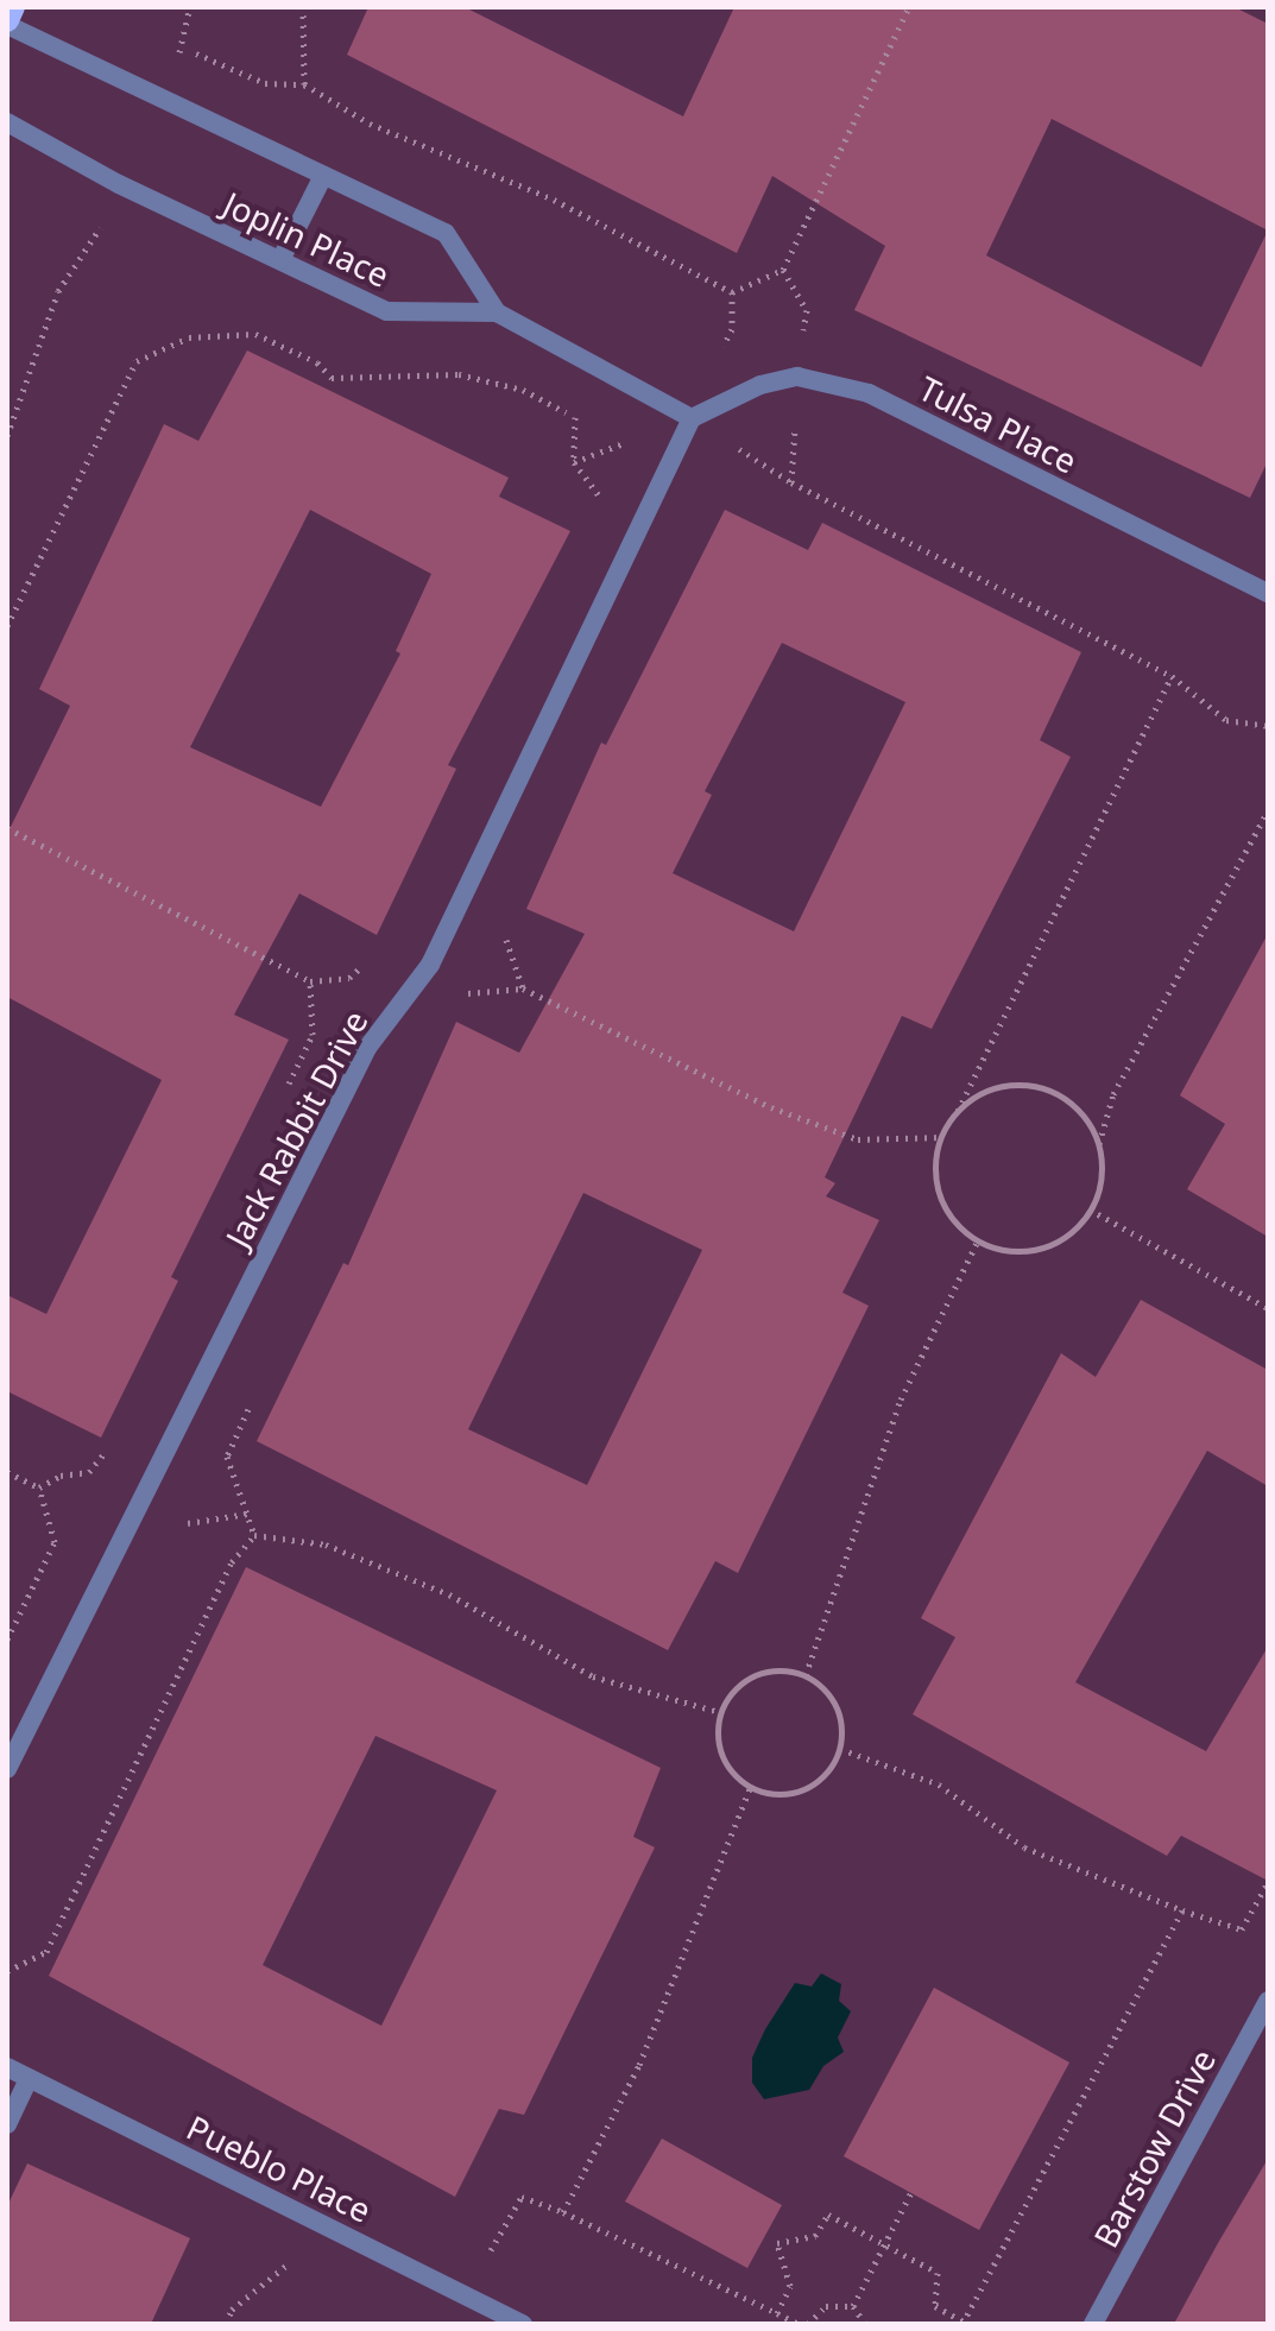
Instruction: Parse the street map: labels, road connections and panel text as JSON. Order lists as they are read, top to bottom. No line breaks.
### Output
{"streets":{"street":["Joplin Place","Tulsa Place","Jack Rabbit Drive","Barstow Drive","Pueblo Place"]},"crossings":[["Joplin Place","Tulsa Place"],["Joplin Place","Jack Rabbit Drive"],["Tulsa Place","Jack Rabbit Drive"]]}
